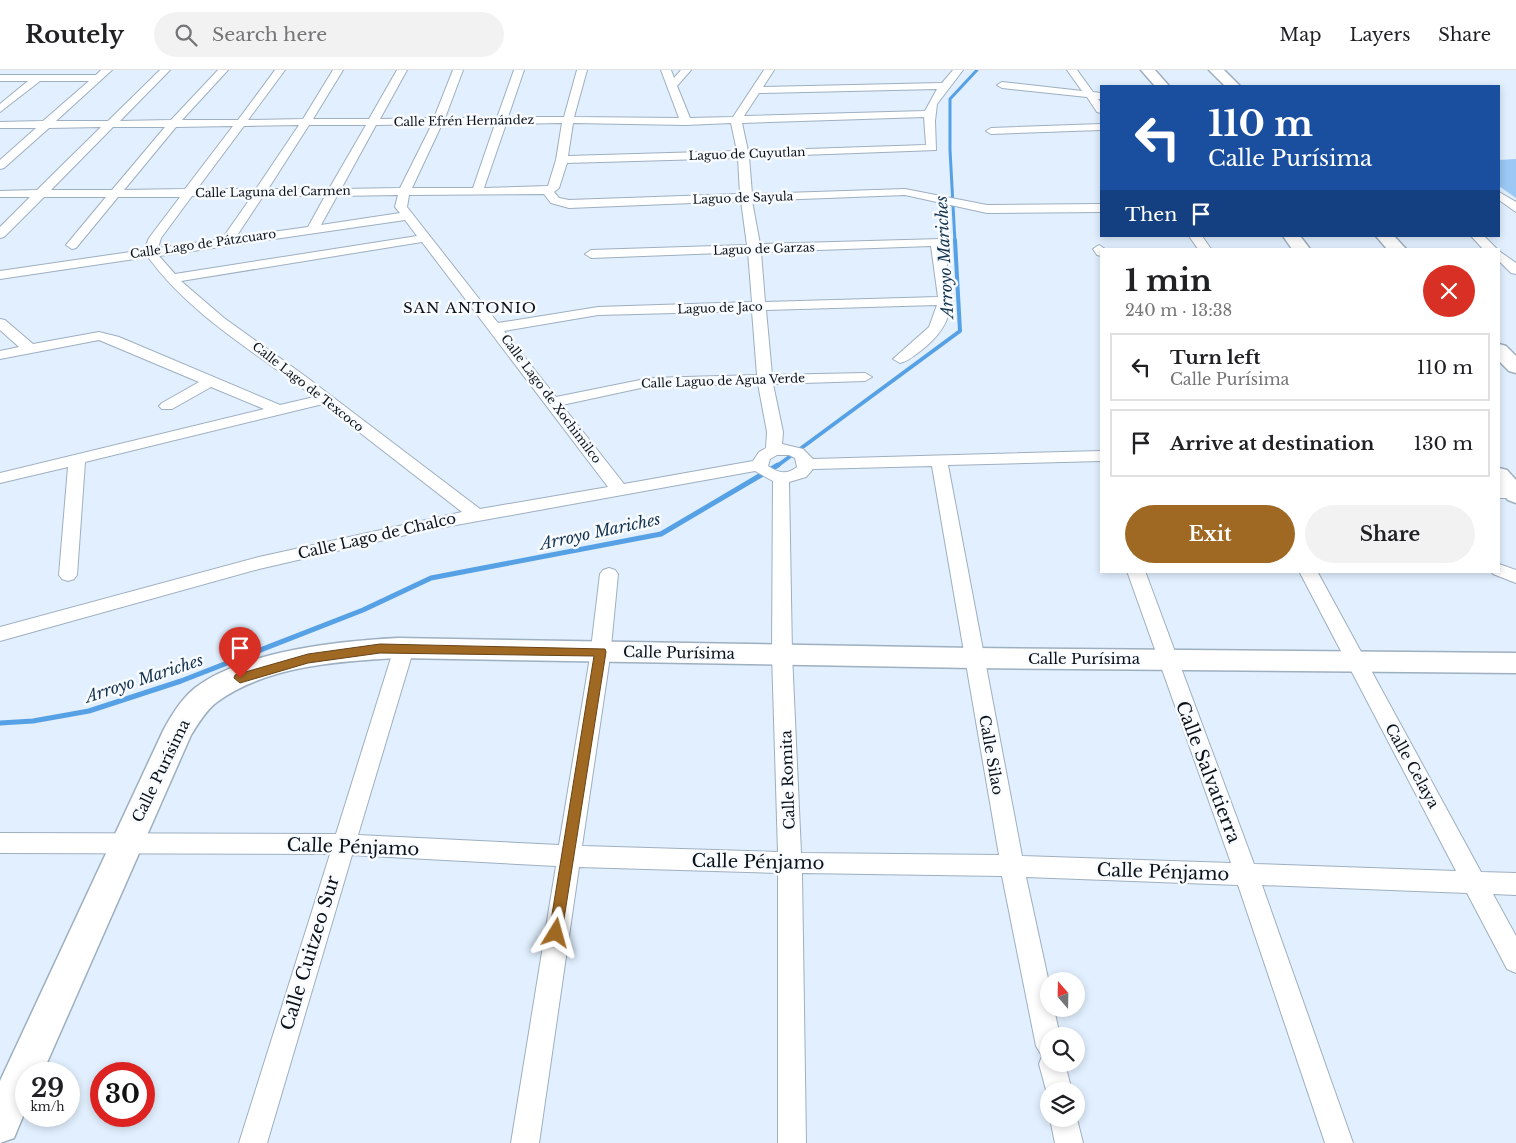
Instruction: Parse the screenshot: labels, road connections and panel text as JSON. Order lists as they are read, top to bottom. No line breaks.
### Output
{"streets":{"street":["Calle Efrén Hernández","Laguo de Cuyutlan","Calle Laguna del Carmen","Laguo de Sayula","Calle Lago de Pátzcuaro","Laguo de Garzas","Laguo de Jaco","Calle Laguo de Agua Verde","Calle Lago de Texcoco","Calle Lago de Xochimilco","Calle Lago de Chalco","Calle Purísima","Calle Silao","Calle Celaya","Calle Salvatierra","Calle Romita","Calle Pénjamo","Calle Cuitzeo Sur"]},"crossings":[["Calle Laguna del Carmen","Laguo de Sayula"],["Calle Lago de Pátzcuaro","Calle Lago de Texcoco"],["Calle Lago de Pátzcuaro","Calle Lago de Xochimilco"],["Laguo de Jaco","Calle Lago de Xochimilco"],["Calle Laguo de Agua Verde","Calle Lago de Xochimilco"],["Calle Lago de Texcoco","Calle Lago de Chalco"],["Calle Lago de Xochimilco","Calle Lago de Chalco"],["Calle Purísima","Calle Silao"],["Calle Purísima","Calle Celaya"],["Calle Purísima","Calle Salvatierra"],["Calle Purísima","Calle Romita"],["Calle Purísima","Calle Pénjamo"],["Calle Purísima","Calle Cuitzeo Sur"],["Calle Silao","Calle Pénjamo"],["Calle Celaya","Calle Pénjamo"],["Calle Salvatierra","Calle Pénjamo"],["Calle Romita","Calle Pénjamo"],["Calle Pénjamo","Calle Cuitzeo Sur"]],"districts":["SAN ANTONIO"],"water":["Arroyo Mariches"],"north":"top","page":{"header":"Routely","search":"Search here","nav":["Map","Layers","Share"],"turn":["110 m","Calle Purísima"],"then":"Then","heading":["1 min","240 m · 13:38"],"list":[{"name":"Turn left","note":"Calle Purísima","value":"110 m"},{"name":"Arrive at destination","value":"130 m"}],"buttons":["Exit","Share"],"speed":"29 km/h","limit":"30"}}
